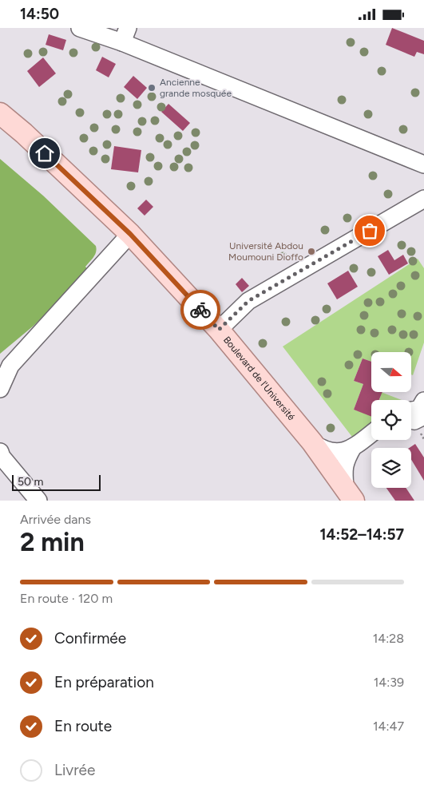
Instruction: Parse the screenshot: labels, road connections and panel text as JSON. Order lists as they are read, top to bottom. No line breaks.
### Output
{"streets":{"main road":["Boulevard de l'Université"]},"places":["Ancienne grande mosquée","Université Abdou Moumouni Dioffo"],"scale_bar":"50 m","north":"right","page":{"status":"14:50","scale":"50 m","heading":["2 min","Arrivée dans","14:52–14:57"],"bar":"En route · 120 m","list":[["Confirmée","14:28"],["En préparation","14:39"],["En route","14:47"],"Livrée"]}}
